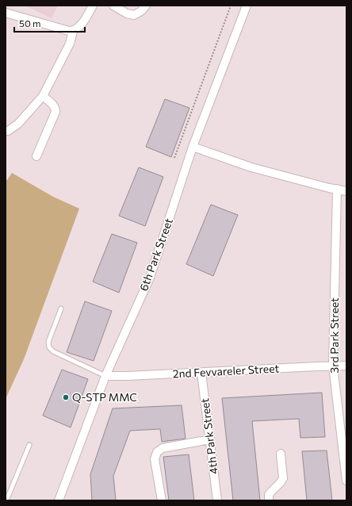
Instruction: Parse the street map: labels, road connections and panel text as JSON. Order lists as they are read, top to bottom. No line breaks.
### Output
{"streets":{"street":["6th Park Street","3rd Park Street","2nd Fevvareler Street","4th Park Street"]},"crossings":[["6th Park Street","2nd Fevvareler Street"],["3rd Park Street","2nd Fevvareler Street"],["2nd Fevvareler Street","4th Park Street"]],"places":["Q-STP MMC"],"scale_bar":"50 m"}
